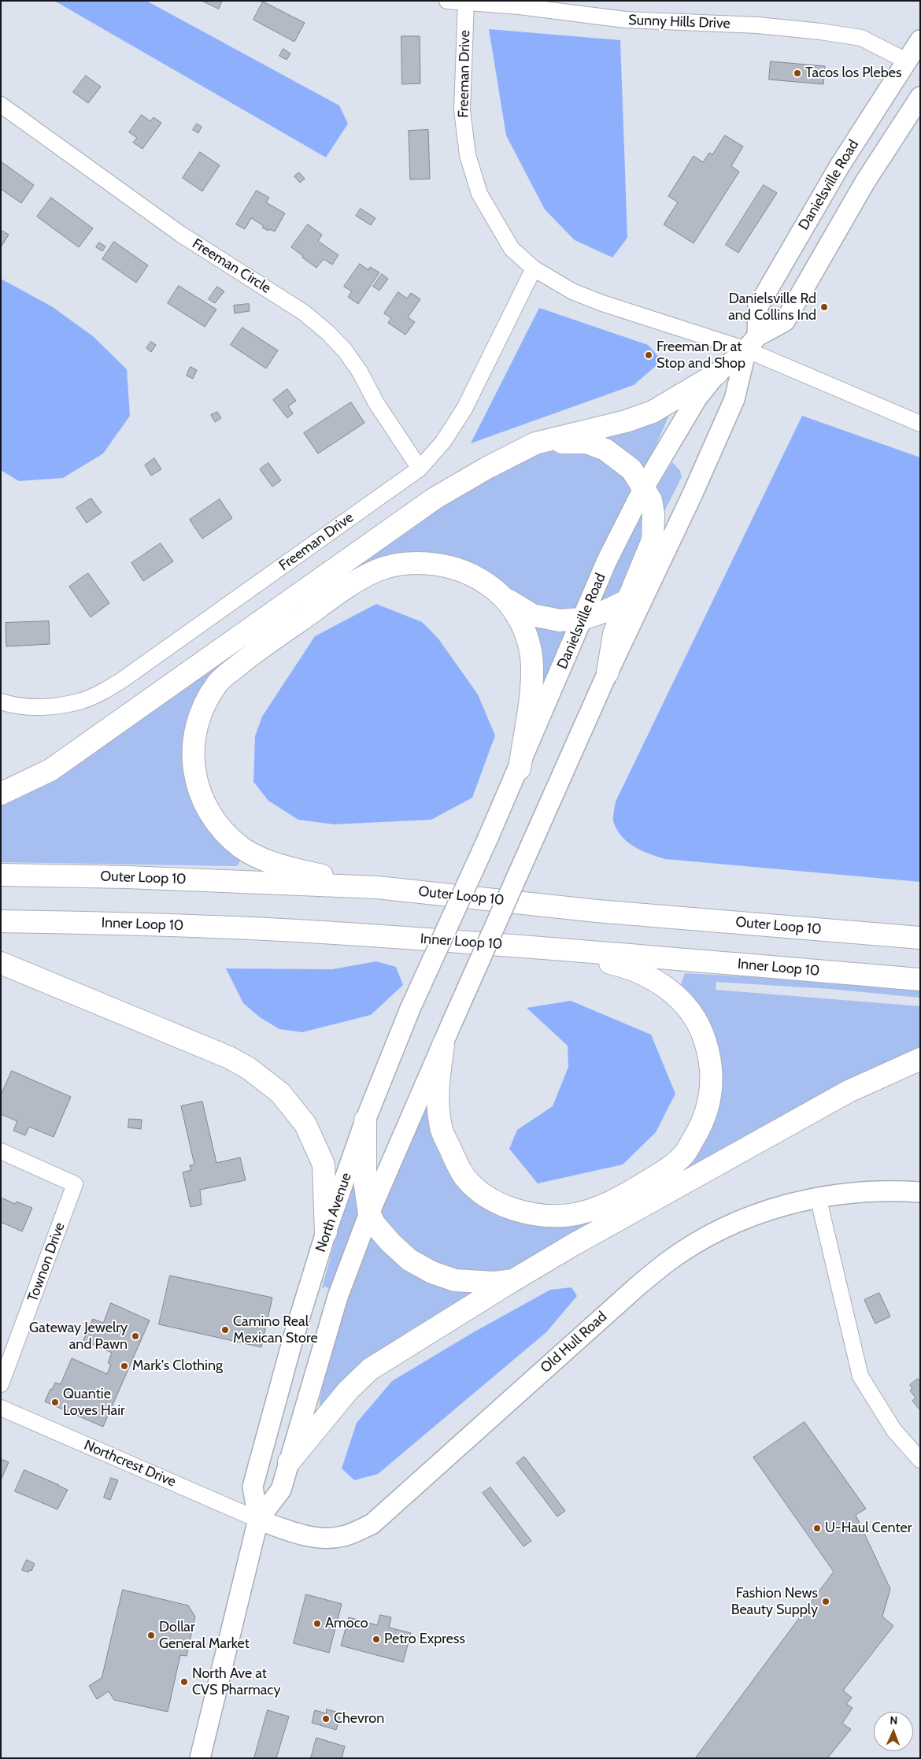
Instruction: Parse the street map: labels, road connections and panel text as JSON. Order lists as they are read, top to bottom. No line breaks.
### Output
{"streets":{"highway":["Outer Loop 10","Inner Loop 10"],"main road":["Danielsville Road","North Avenue","Old Hull Road"],"street":["Sunny Hills Drive","Freeman Drive","Freeman Circle","Townon Drive","Northcrest Drive"]},"crossings":[["Sunny Hills Drive","Freeman Drive"],["Sunny Hills Drive","Danielsville Road"],["Freeman Drive","Danielsville Road"],["Freeman Drive","Freeman Circle"],["Danielsville Road","North Avenue"],["North Avenue","Old Hull Road"],["North Avenue","Northcrest Drive"],["Old Hull Road","Northcrest Drive"]],"places":["Tacos los Plebes","Danielsville Rd and Collins Ind","Freeman Dr at Stop and Shop","Camino Real Mexican Store","Gateway Jewelry and Pawn","Mark's Clothing","Quantie Loves Hair","U-Haul Center","Fashion News Beauty Supply","Amoco","Dollar General Market","Petro Express","North Ave at CVS Pharmacy","Chevron"],"north":"top"}
